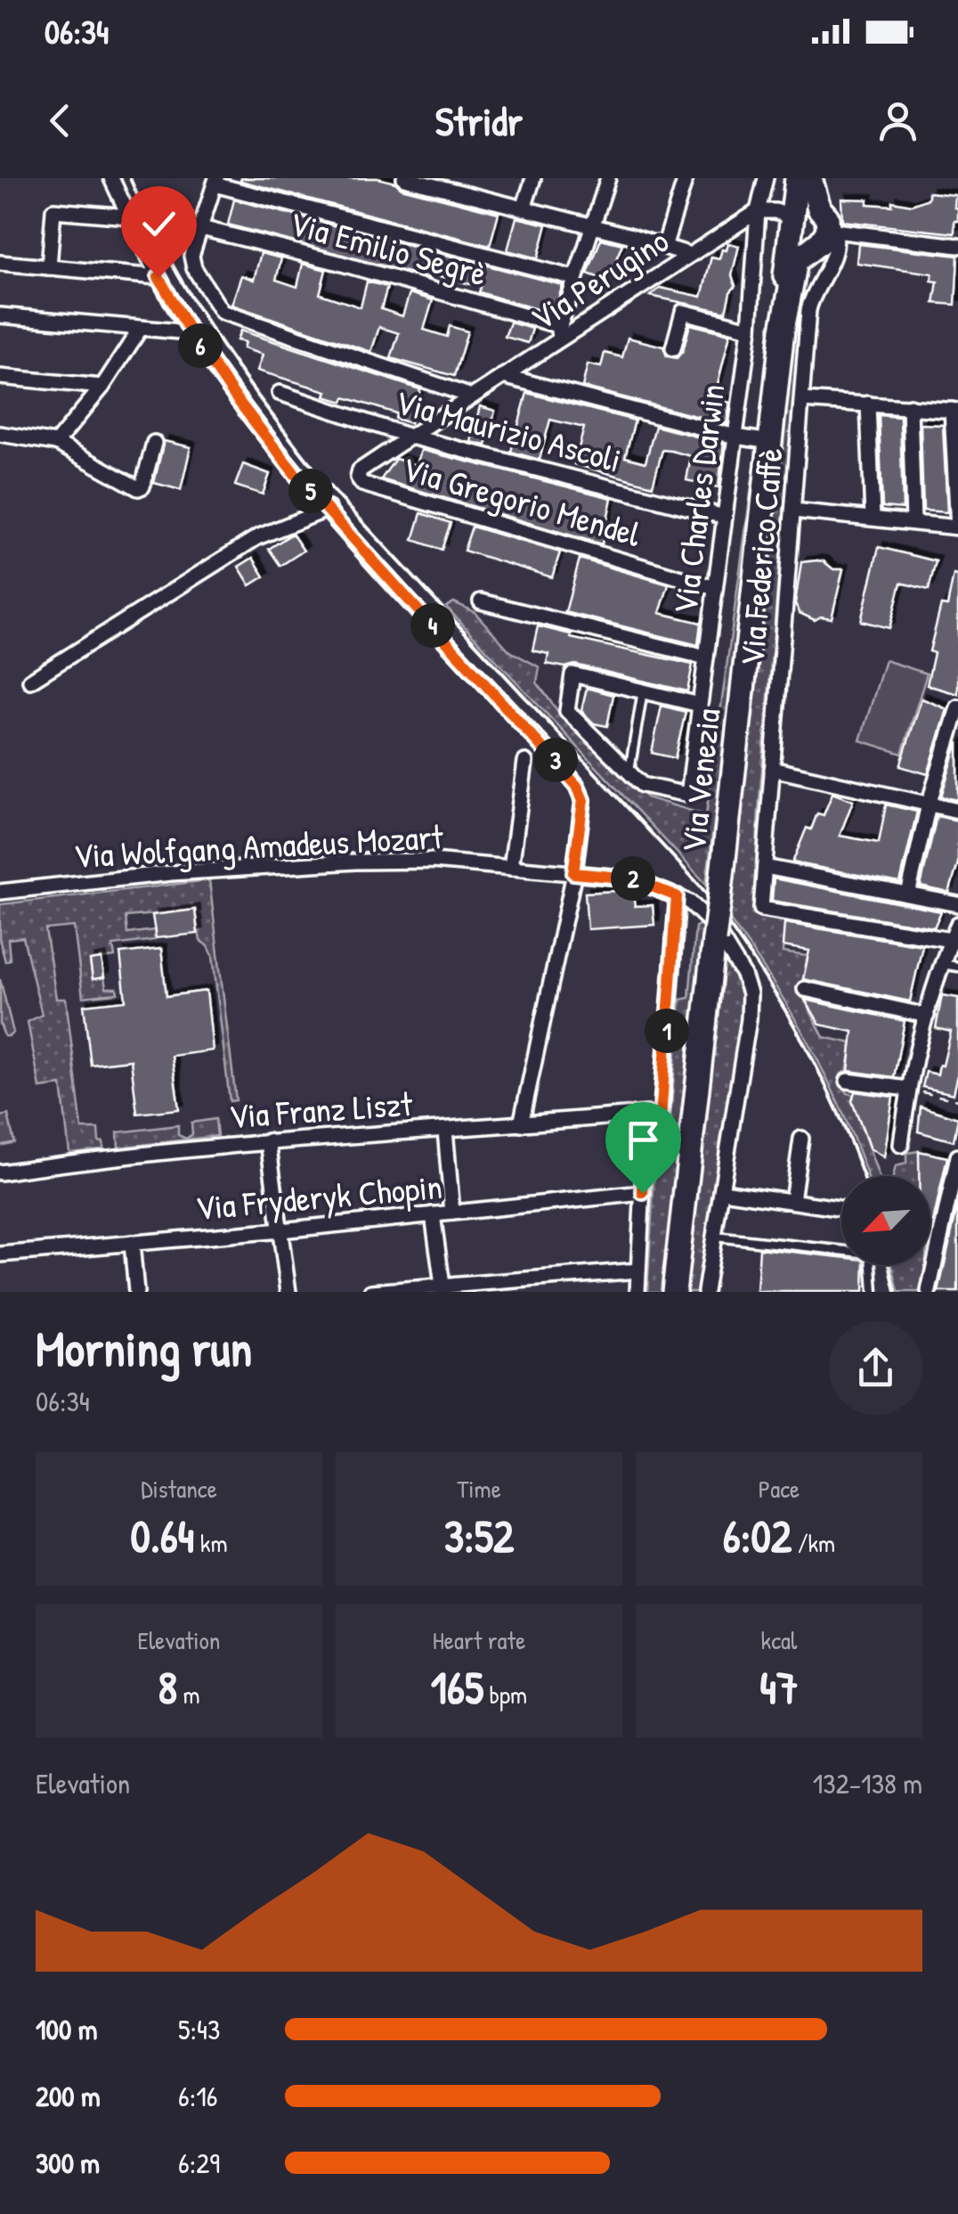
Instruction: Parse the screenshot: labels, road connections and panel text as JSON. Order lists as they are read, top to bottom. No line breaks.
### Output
{"streets":{"main road":["Via Venezia"],"street":["Via Emilio Segrè","Via Perugino","Via Maurizio Ascoli","Via Charles Darwin","Via Gregorio Mendel","Via Federico Caffè","Via Wolfgang Amadeus Mozart","Via Franz Liszt","Via Fryderyk Chopin"]},"crossings":[["Via Perugino","Via Maurizio Ascoli"],["Via Perugino","Via Charles Darwin"],["Via Perugino","Via Gregorio Mendel"],["Via Maurizio Ascoli","Via Charles Darwin"],["Via Charles Darwin","Via Gregorio Mendel"]],"north":"bottom left","page":{"status":"06:34","header":"Stridr","pins":["6","5","4","3","2","1"],"heading":["Morning run","06:34"],"stats":[["Distance","0.64 km"],["Time","3:52"],["Pace","6:02 /km"],["Elevation","8 m"],["Heart rate","165 bpm"],["kcal","47"]],"chart":["Elevation","132–138 m"],"list":[{"name":"100 m","note":"5:43"},{"name":"200 m","note":"6:16"},{"name":"300 m","note":"6:29"}]}}
